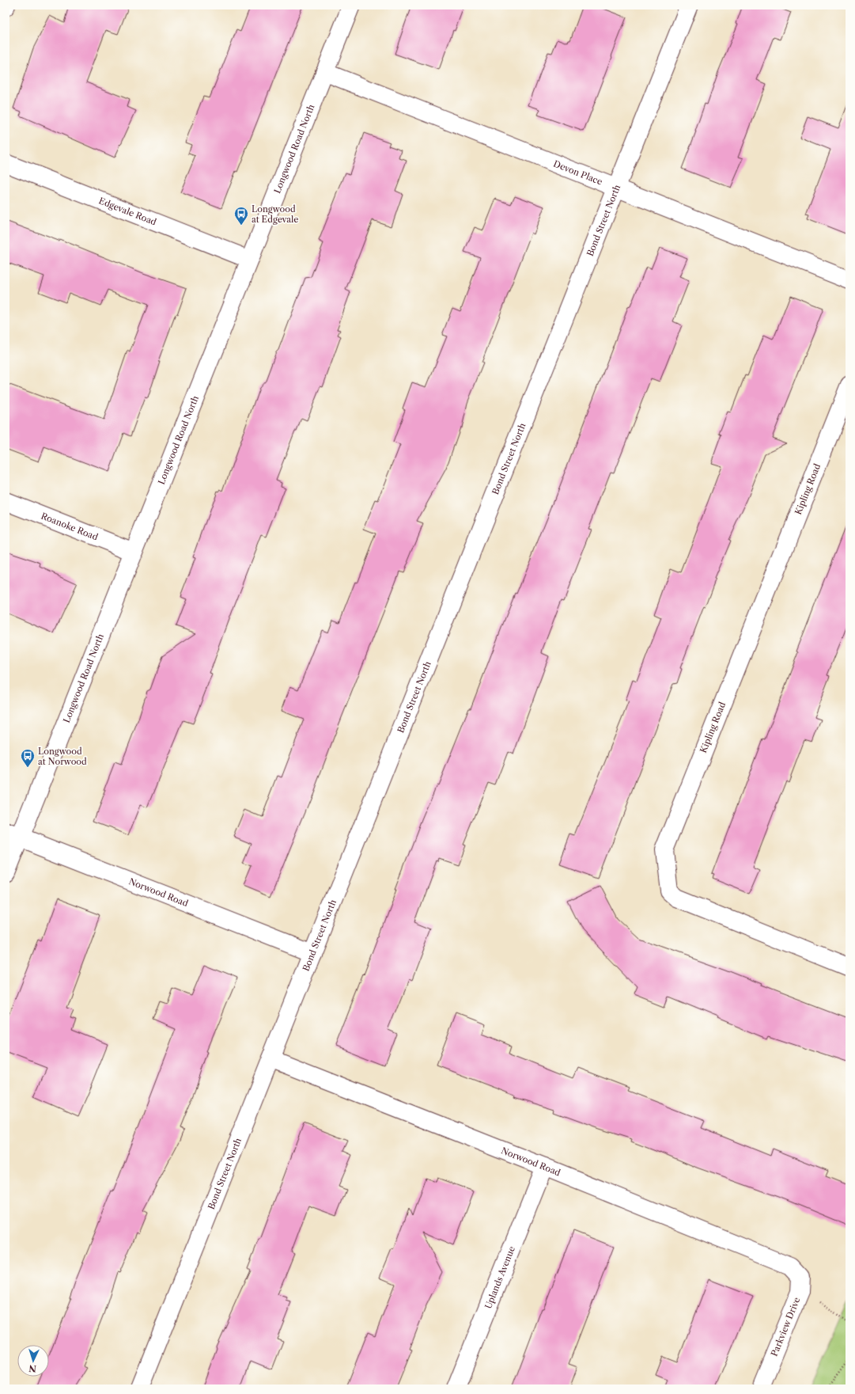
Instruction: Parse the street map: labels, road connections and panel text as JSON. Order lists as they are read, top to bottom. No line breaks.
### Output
{"streets":{"street":["Longwood Road North","Devon Place","Edgevale Road","Bond Street North","Kipling Road","Roanoke Road","Norwood Road","Uplands Avenue","Parkview Drive"]},"crossings":[["Longwood Road North","Devon Place"],["Longwood Road North","Edgevale Road"],["Longwood Road North","Roanoke Road"],["Longwood Road North","Norwood Road"],["Devon Place","Bond Street North"],["Bond Street North","Norwood Road"],["Norwood Road","Uplands Avenue"],["Norwood Road","Parkview Drive"]],"places":{"bus stop":["Longwood at Edgevale","Longwood at Norwood"]},"north":"bottom"}
